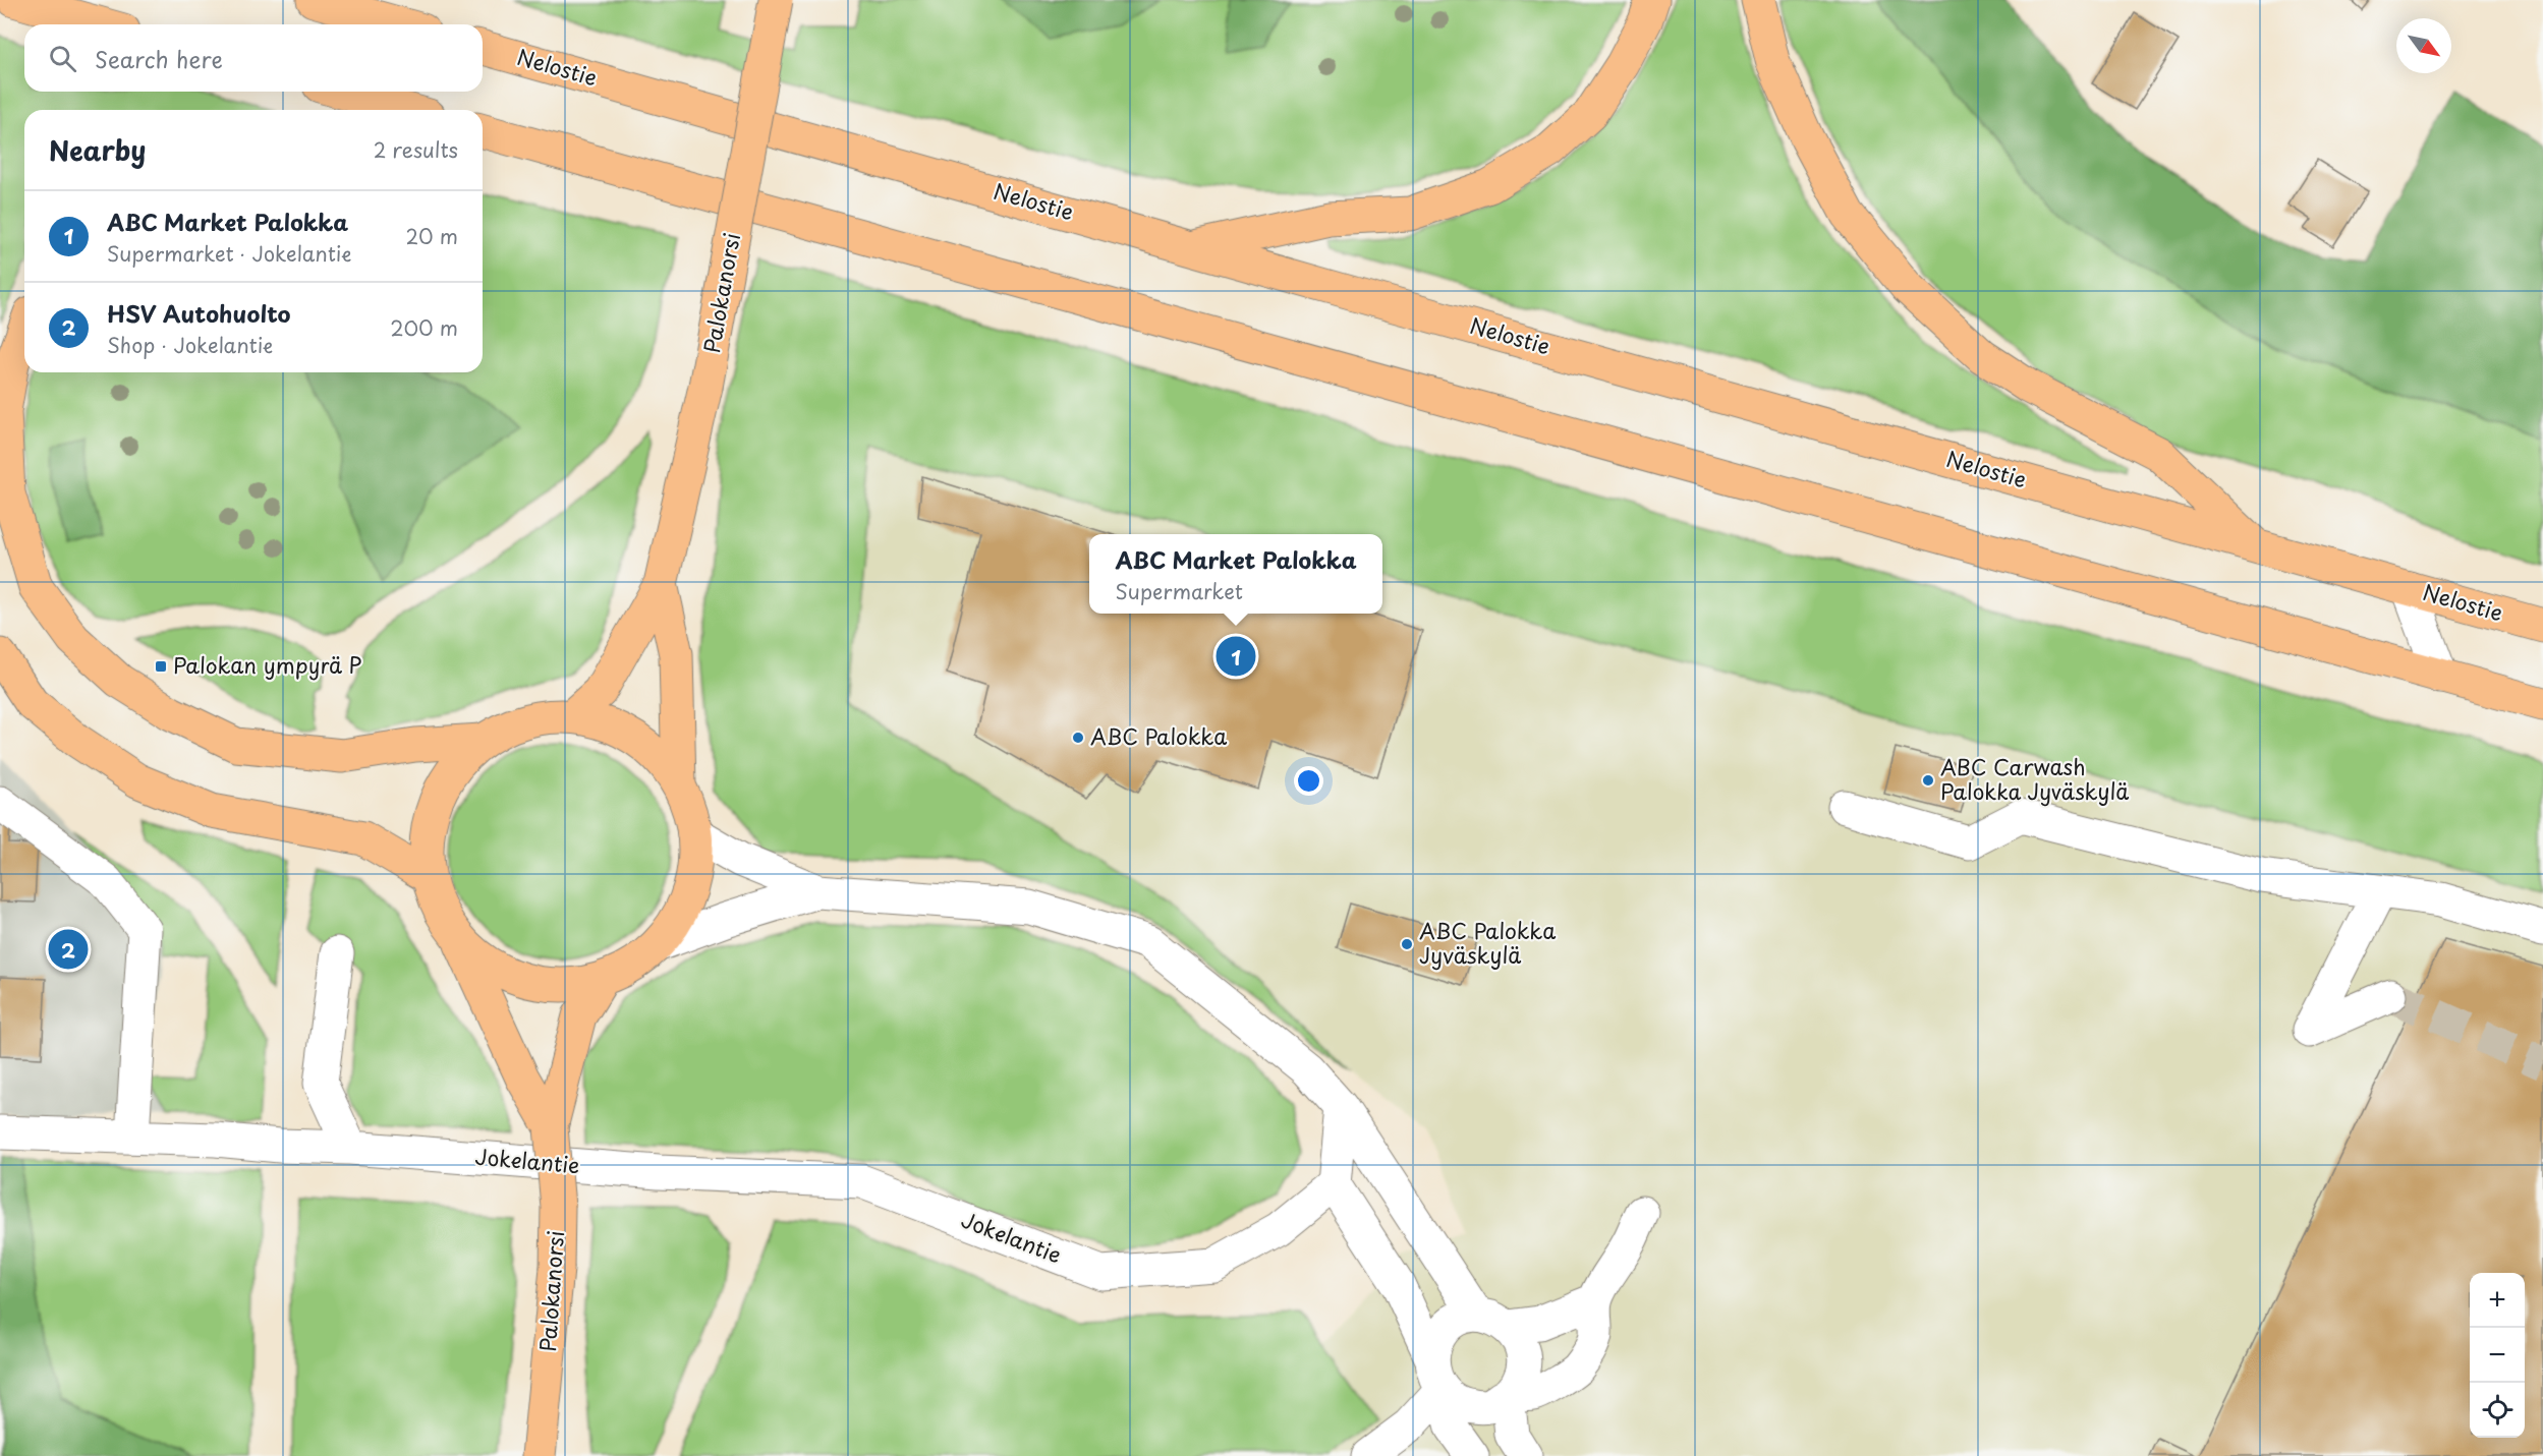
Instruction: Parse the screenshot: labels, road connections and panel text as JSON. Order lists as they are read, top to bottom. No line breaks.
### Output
{"streets":{"main road":["Nelostie","Palokanorsi"],"street":["Jokelantie"]},"places":{"transit":["Palokan ympyrä P"],"other":["ABC Palokka","ABC Carwash Palokka Jyväskylä","ABC Palokka Jyväskylä"]},"north":"bottom right","page":{"search":"Search here","heading":["Nearby","2 results"],"list":[{"mark":"1","name":"ABC Market Palokka","note":"Supermarket · Jokelantie","value":"20 m"},{"mark":"2","name":"HSV Autohuolto","note":"Shop · Jokelantie","value":"200 m"}],"popup":["ABC Market Palokka","Supermarket"],"pins":["1","2"],"map_buttons":["+","−"]}}
